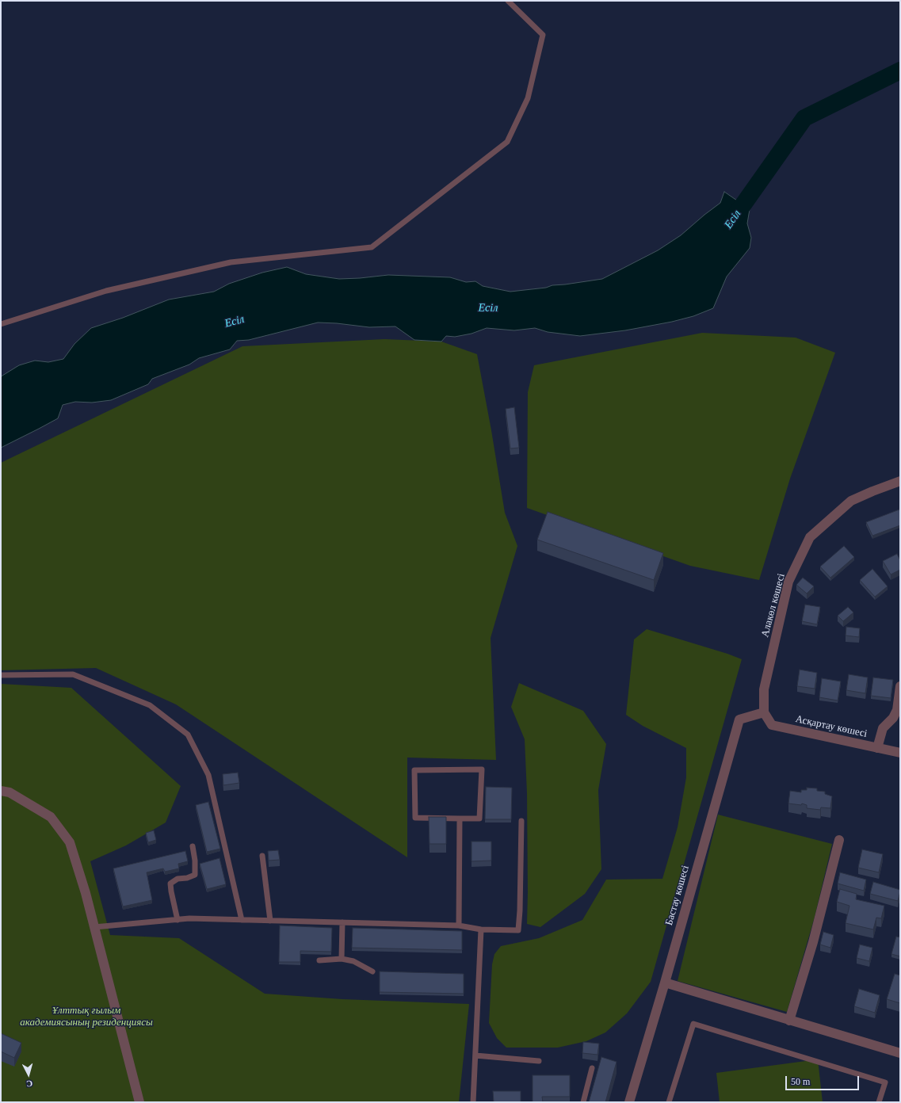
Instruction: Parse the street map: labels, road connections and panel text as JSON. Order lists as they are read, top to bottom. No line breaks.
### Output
{"streets":{"street":["Алакөл көшесі","Асқартау көшесі","Бастау көшесі"]},"crossings":[["Алакөл көшесі","Асқартау көшесі"],["Алакөл көшесі","Бастау көшесі"],["Асқартау көшесі","Бастау көшесі"]],"water":["Есіл"],"parks":["Ұлттық ғылым академиясының резиденциясы"],"scale_bar":"50 m","north":"bottom"}
